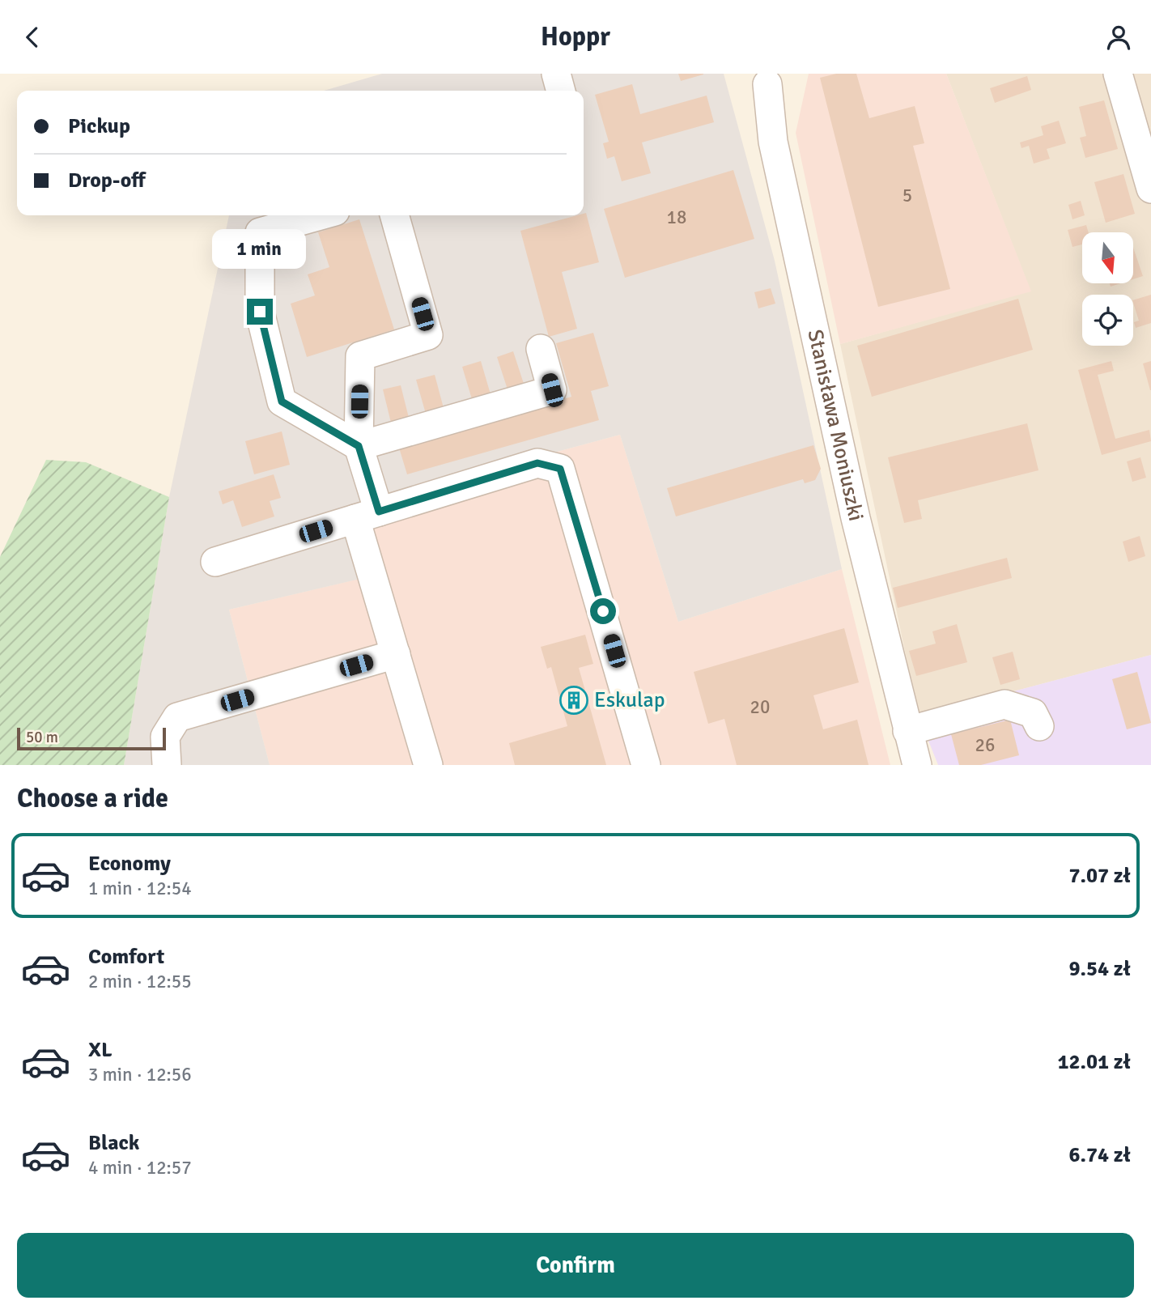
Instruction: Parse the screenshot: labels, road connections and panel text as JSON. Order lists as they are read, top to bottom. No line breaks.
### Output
{"streets":{"street":["Stanisława Moniuszki"]},"places":{"building":["Eskulap"]},"house_numbers":["5","18","20","26"],"scale_bar":"50 m","north":"bottom","page":{"header":"Hoppr","banner":["Pickup","Drop-off"],"bubble":"1 min","scale":"50 m","heading":"Choose a ride","list":[{"name":"Economy","note":"1 min · 12:54","value":"7.07 zł"},{"name":"Comfort","note":"2 min · 12:55","value":"9.54 zł"},{"name":"XL","note":"3 min · 12:56","value":"12.01 zł"},{"name":"Black","note":"4 min · 12:57","value":"6.74 zł"}],"buttons":"Confirm"}}
